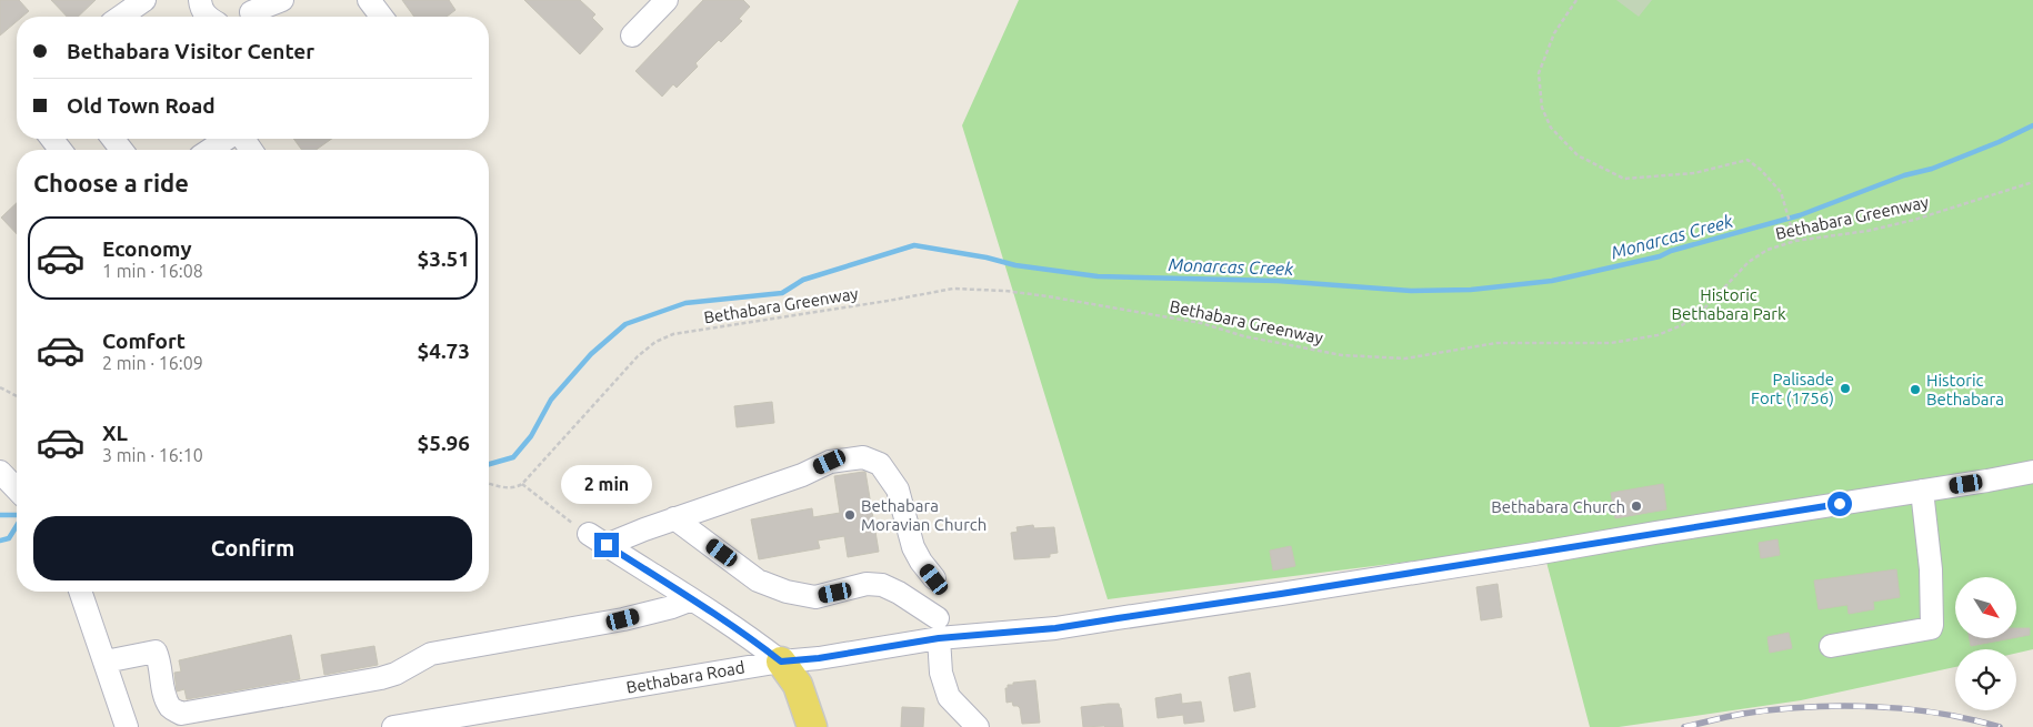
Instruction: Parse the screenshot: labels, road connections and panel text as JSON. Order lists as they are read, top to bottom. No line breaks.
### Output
{"streets":{"street":["Bethabara Road"],"path":["Bethabara Greenway"]},"water":["Monarcas Creek"],"parks":["Historic Bethabara Park"],"places":["Palisade Fort (1756)","Historic Bethabara","Bethabara Church","Bethabara Moravian Church"],"north":"bottom right","page":{"banner":["Bethabara Visitor Center","Old Town Road"],"heading":"Choose a ride","list":[{"name":"Economy","note":"1 min · 16:08","value":"$3.51"},{"name":"Comfort","note":"2 min · 16:09","value":"$4.73"},{"name":"XL","note":"3 min · 16:10","value":"$5.96"}],"bubble":"2 min","buttons":"Confirm"}}
